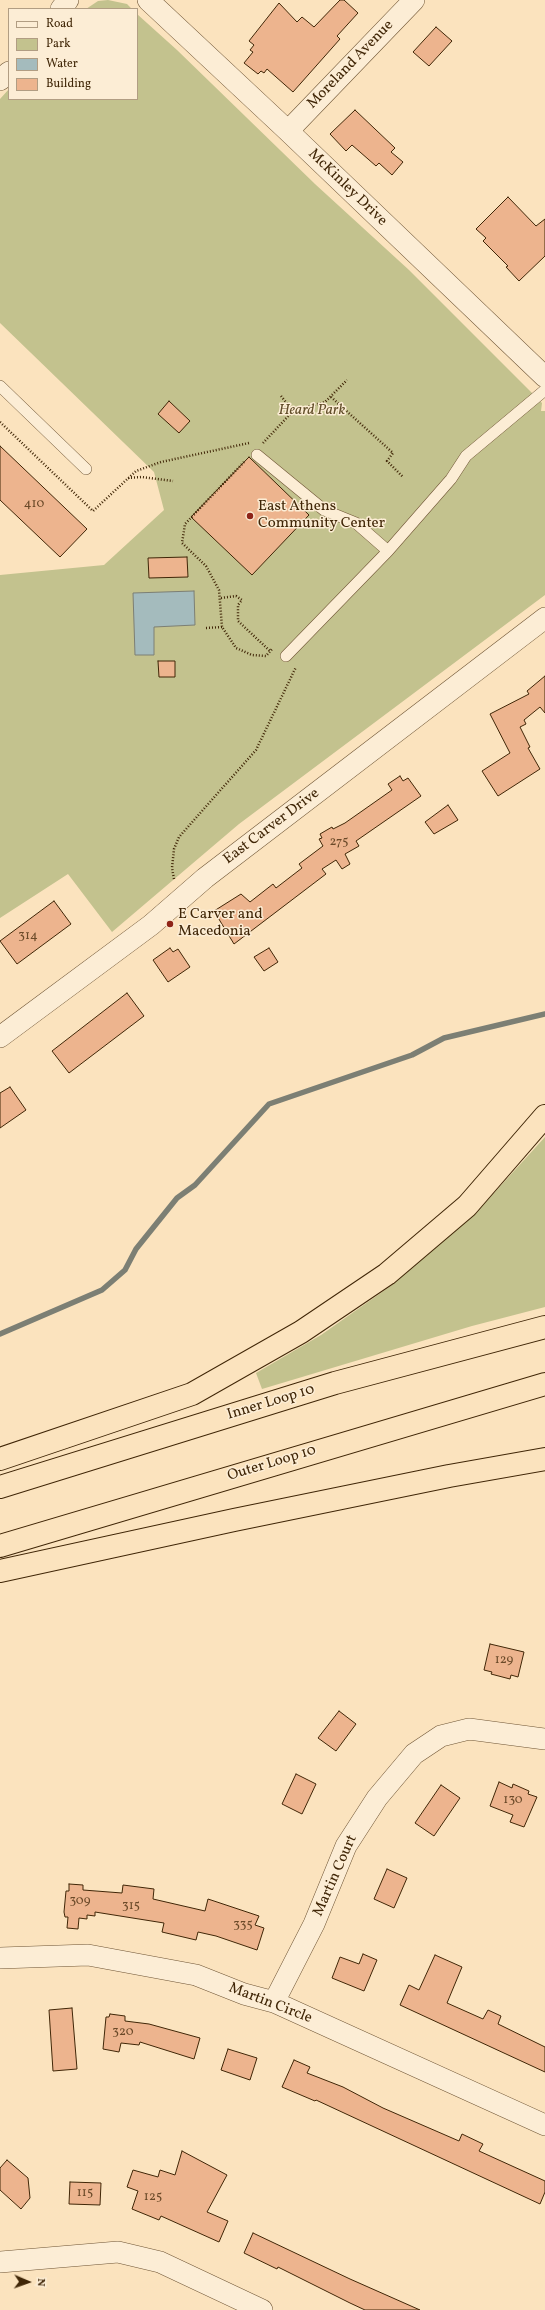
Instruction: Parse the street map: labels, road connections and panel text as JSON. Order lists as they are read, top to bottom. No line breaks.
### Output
{"streets":{"highway":["Inner Loop 10","Outer Loop 10"],"street":["Moreland Avenue","McKinley Drive","East Carver Drive","Martin Court","Martin Circle"]},"crossings":[["Moreland Avenue","McKinley Drive"],["Martin Court","Martin Circle"]],"parks":["Heard Park"],"places":["East Athens Community Center","E Carver and Macedonia"],"house_numbers":["410","275","314","129","130","309","315","335","320","115","125"],"legend":["Road","Park","Water","Building"],"north":"right"}
